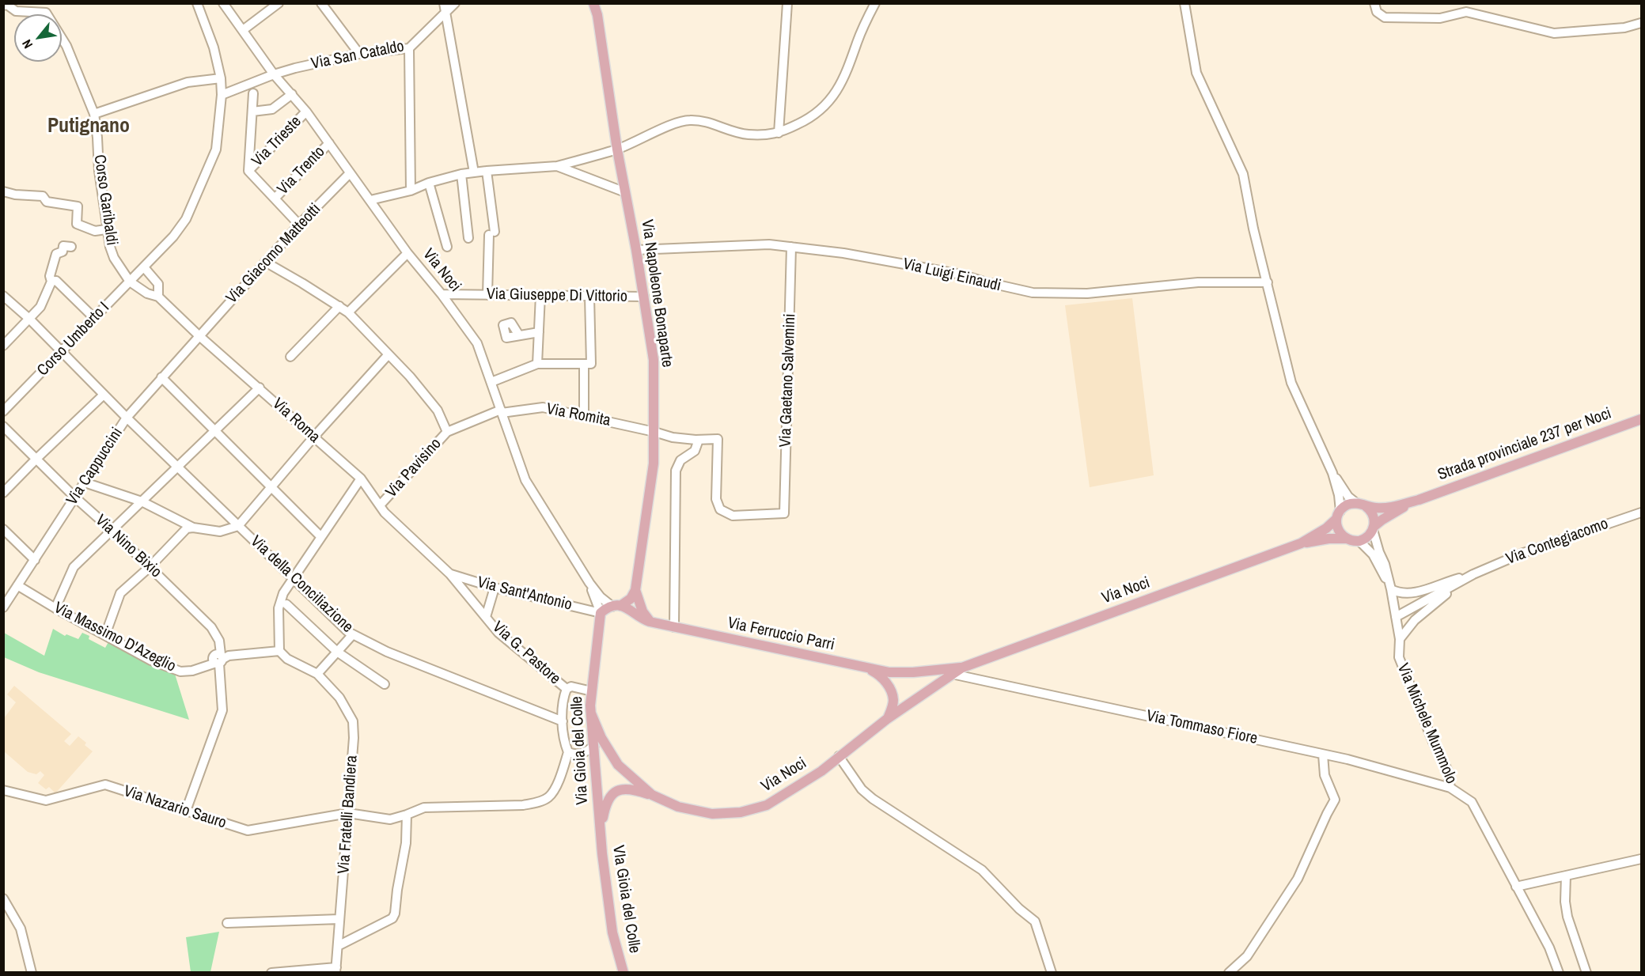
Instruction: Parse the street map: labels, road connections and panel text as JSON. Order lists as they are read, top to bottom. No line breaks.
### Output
{"streets":{"main road":["Via Noci","Via Napoleone Bonaparte","Strada provinciale 237 per Noci","Via Ferruccio Parri","Via Gioia del Colle","VIa Gioia del Colle"],"street":["Via San Cataldo","Via Trieste","Via Trento","Corso Garibaldi","Via Giacomo Matteotti","Via Luigi Einaudi","Via Giuseppe Di Vittorio","Corso Umberto I","Via Gaetano Salvemini","Via Romita","Via Roma","Via Cappuccini","Via Pavisino","Via Contegiacomo","Via Nino Bixio","Via della Conciliazione","Via Sant'Antonio","Via Massimo D'Azeglio","Via G. Pastore","Via Michele Mummolo","Via Tommaso Fiore","Via Nazario Sauro","Via Fratelli Bandiera"]},"crossings":[["Via San Cataldo","Via Noci"],["Via San Cataldo","Corso Umberto I"],["Via Trieste","Via Noci"],["Via Trento","Via Noci"],["Corso Garibaldi","Corso Umberto I"],["Corso Garibaldi","Via Roma"],["Via Giacomo Matteotti","Via Noci"],["Via Giacomo Matteotti","Via Roma"],["Via Giacomo Matteotti","Via Cappuccini"],["Via Noci","Via Giuseppe Di Vittorio"],["Via Noci","Via Romita"],["Via Noci","Strada provinciale 237 per Noci"],["Via Noci","Via Pavisino"],["Via Noci","Via Sant'Antonio"],["Via Noci","Via Ferruccio Parri"],["Via Noci","Via Michele Mummolo"],["Via Noci","Via Tommaso Fiore"],["Via Noci","Via Gioia del Colle"],["Via Luigi Einaudi","Via Napoleone Bonaparte"],["Via Luigi Einaudi","Via Gaetano Salvemini"],["Via Napoleone Bonaparte","Via Giuseppe Di Vittorio"],["Via Napoleone Bonaparte","Via Romita"],["Via Napoleone Bonaparte","Via Ferruccio Parri"],["Corso Umberto I","Via Roma"],["Corso Umberto I","Via della Conciliazione"],["Via Gaetano Salvemini","Via Romita"],["Via Romita","Via Pavisino"],["Via Roma","Via Cappuccini"],["Via Roma","Via Pavisino"],["Via Roma","Via Sant'Antonio"],["Via Roma","Via G. Pastore"],["Strada provinciale 237 per Noci","Via Michele Mummolo"],["Via Cappuccini","Via Nino Bixio"],["Via Cappuccini","Via della Conciliazione"],["Via Cappuccini","Via Massimo D'Azeglio"],["Via Contegiacomo","Via Michele Mummolo"],["Via Nino Bixio","Via Massimo D'Azeglio"],["Via Nino Bixio","Via Nazario Sauro"],["Via Sant'Antonio","Via G. Pastore"],["Via Sant'Antonio","Via Gioia del Colle"],["Via Michele Mummolo","Via Tommaso Fiore"],["Via Gioia del Colle","VIa Gioia del Colle"],["Via Nazario Sauro","Via Fratelli Bandiera"]],"districts":["Putignano"],"north":"bottom left"}
